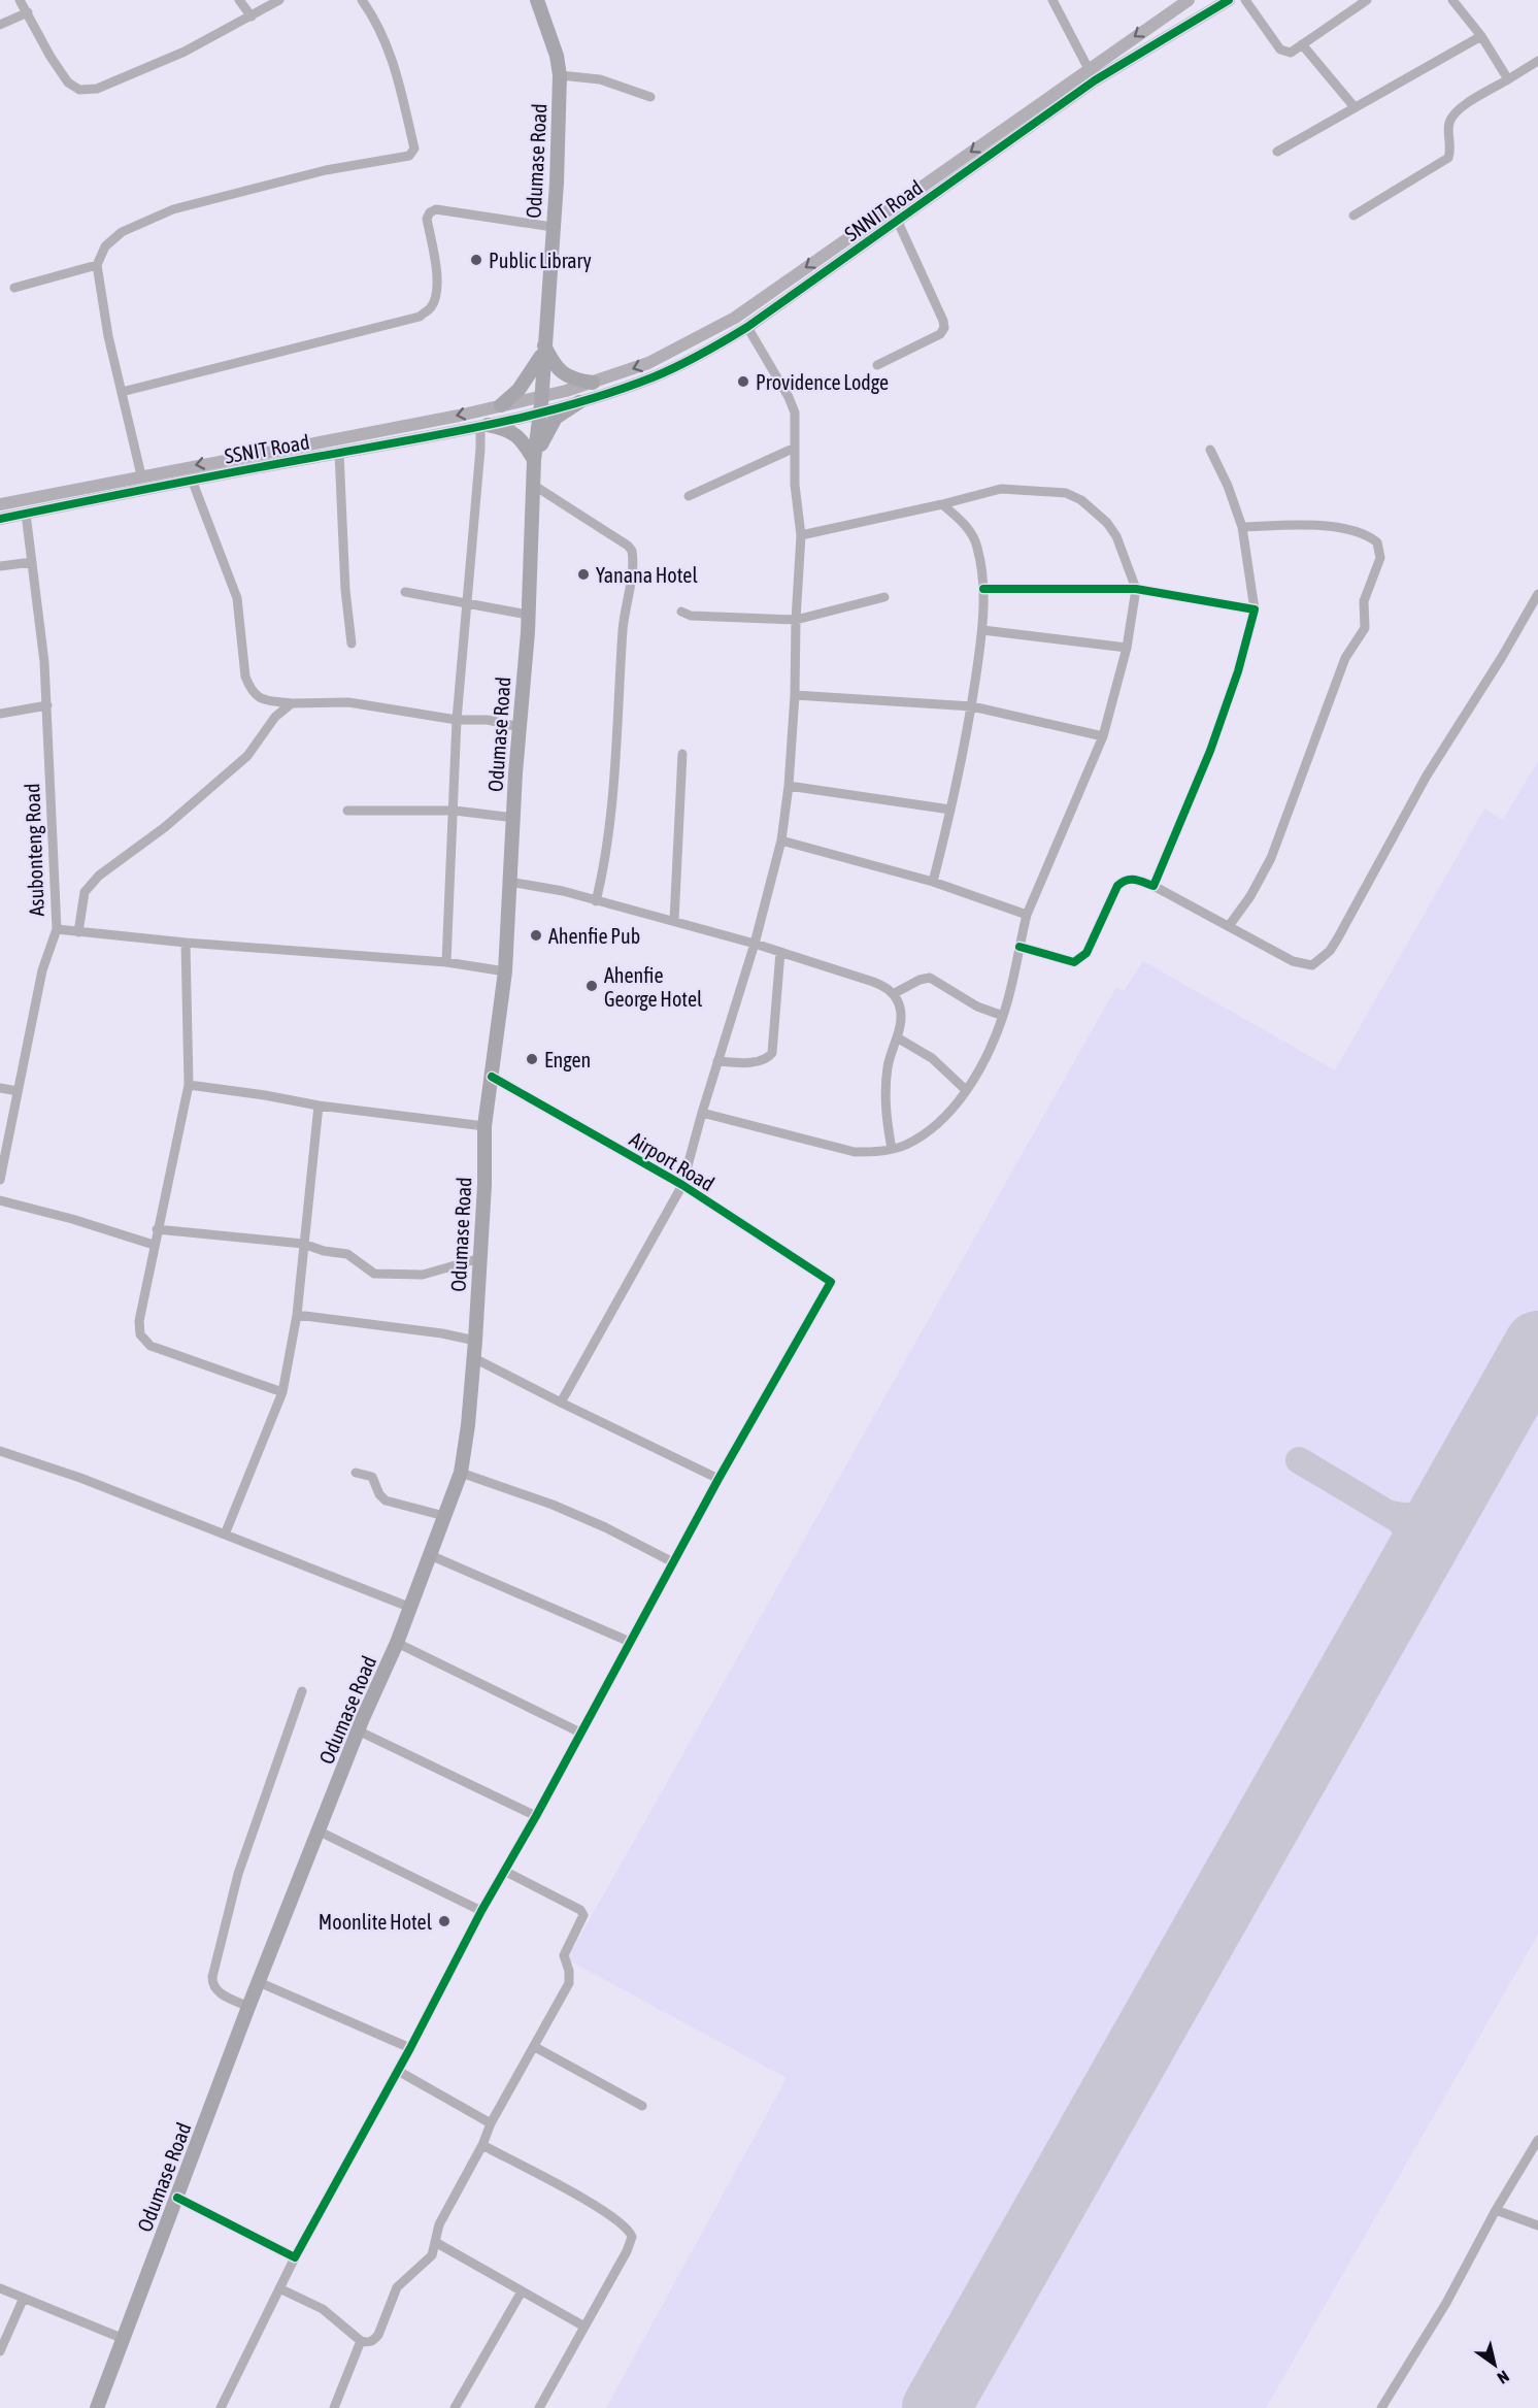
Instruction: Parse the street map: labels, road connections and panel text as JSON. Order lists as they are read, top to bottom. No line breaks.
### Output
{"streets":{"main road":["Odumase Road"],"street":["SNNIT Road","SSNIT Road","Asubonteng Road","Airport Road"]},"crossings":[["Odumase Road","SNNIT Road"],["Odumase Road","SSNIT Road"],["Odumase Road","Airport Road"],["SNNIT Road","SSNIT Road"],["SSNIT Road","Asubonteng Road"]],"places":["Public Library","Providence Lodge","Yanana Hotel","Ahenfie Pub","Ahenfie George Hotel","Engen","Moonlite Hotel"],"north":"bottom right"}
